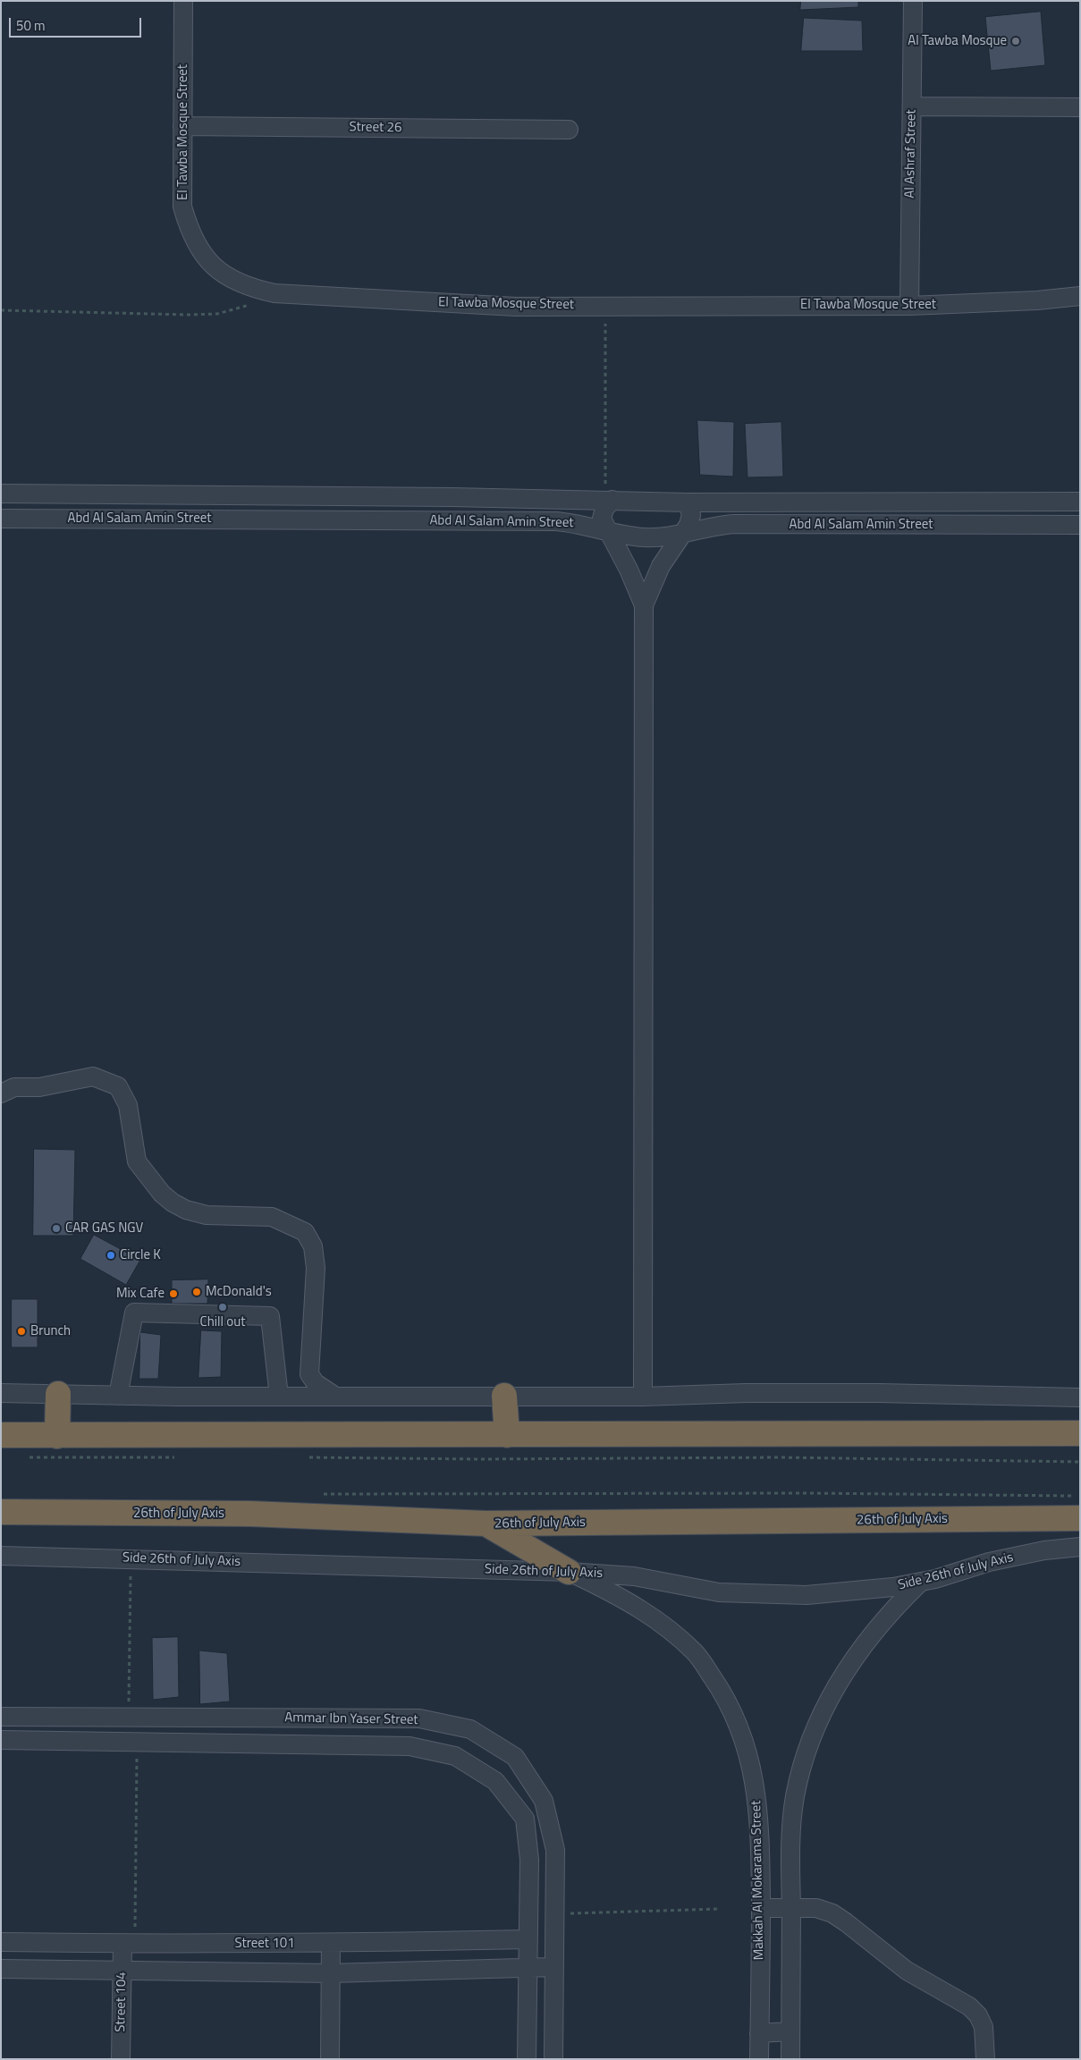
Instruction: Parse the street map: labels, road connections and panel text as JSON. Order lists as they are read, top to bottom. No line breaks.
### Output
{"streets":{"highway":["26th of July Axis"],"street":["Street 26","El Tawba Mosque Street","Al Ashraf Street","Abd Al Salam Amin Street","Side 26th of July Axis","Ammar Ibn Yaser Street","Makkah Al Mokarama Street","Street 101","Street 104"]},"crossings":[["Street 26","El Tawba Mosque Street"],["El Tawba Mosque Street","Al Ashraf Street"],["Side 26th of July Axis","Makkah Al Mokarama Street"],["Ammar Ibn Yaser Street","Street 101"],["Street 101","Street 104"]],"places":["Al Tawba Mosque","CAR GAS NGV","Circle K","McDonald's","Mix Cafe","Chill out","Brunch"],"scale_bar":"50 m"}
